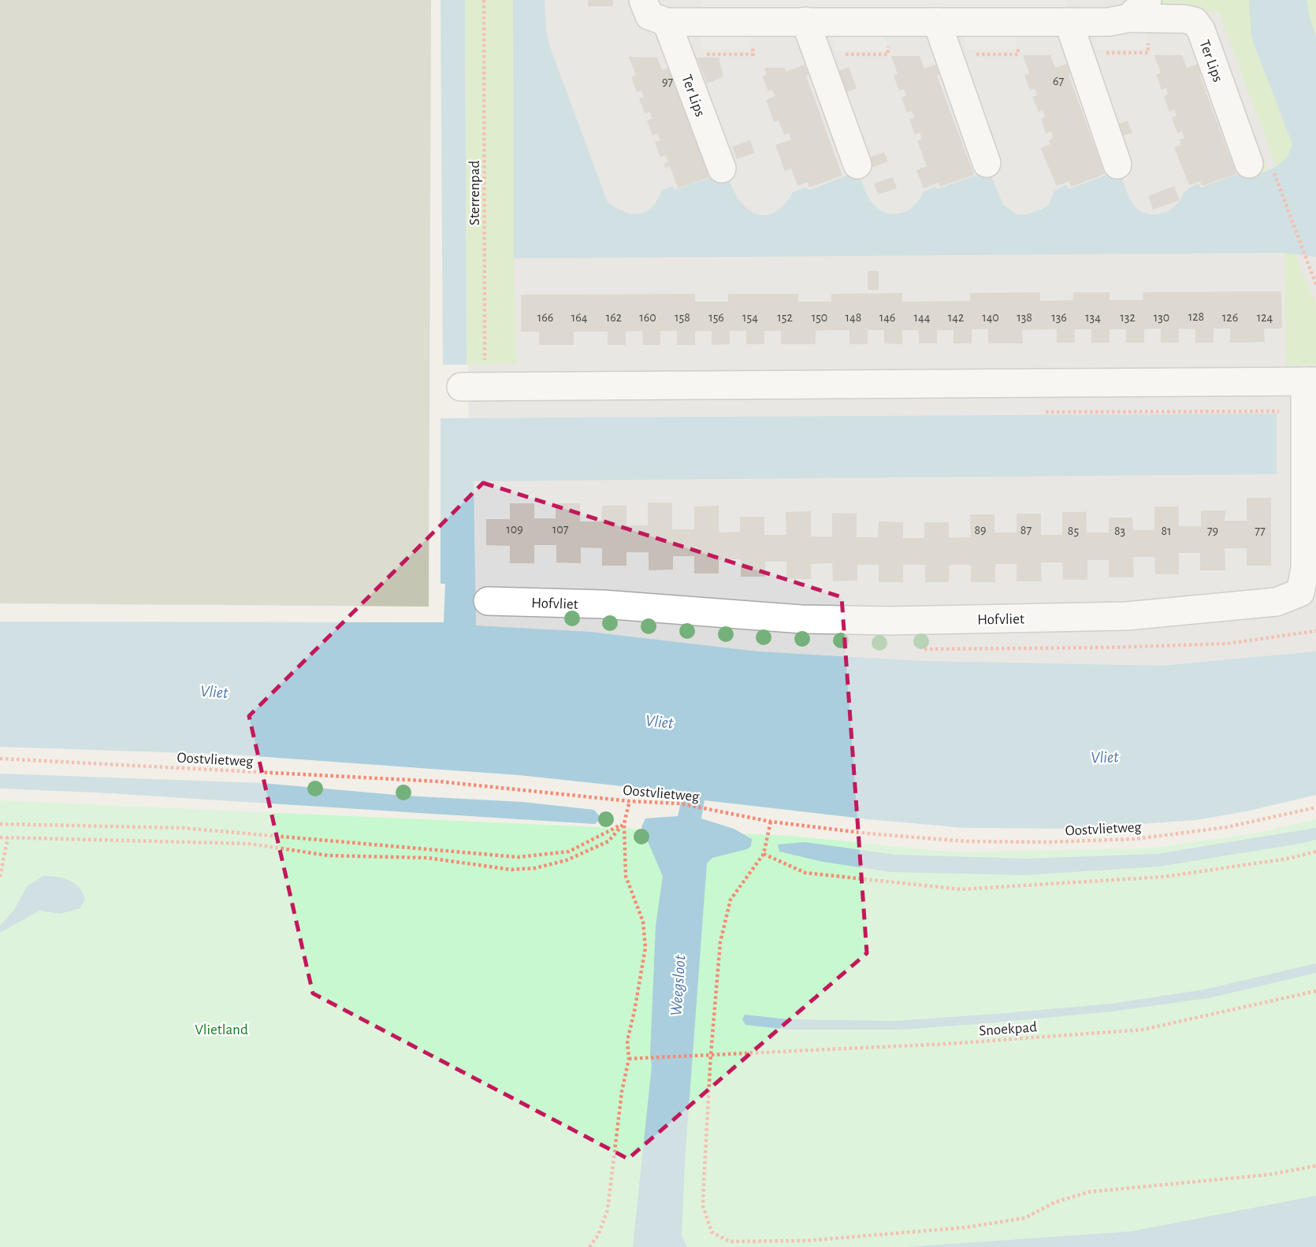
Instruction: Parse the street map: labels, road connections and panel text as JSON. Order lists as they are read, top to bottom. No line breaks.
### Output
{"streets":{"street":["Ter Lips","Hofvliet"],"path":["Sterrenpad","Oostvlietweg","Snoekpad"]},"crossings":[["Sterrenpad","Hofvliet"]],"water":["Vliet","Weegsloot"],"parks":["Vlietland"],"house_numbers":["67","97","128","166","164","162","160","158","156","154","152","150","148","146","144","142","140","138","136","134","132","130","126","124","109","107","89","87","85","83","81","79","77"]}
